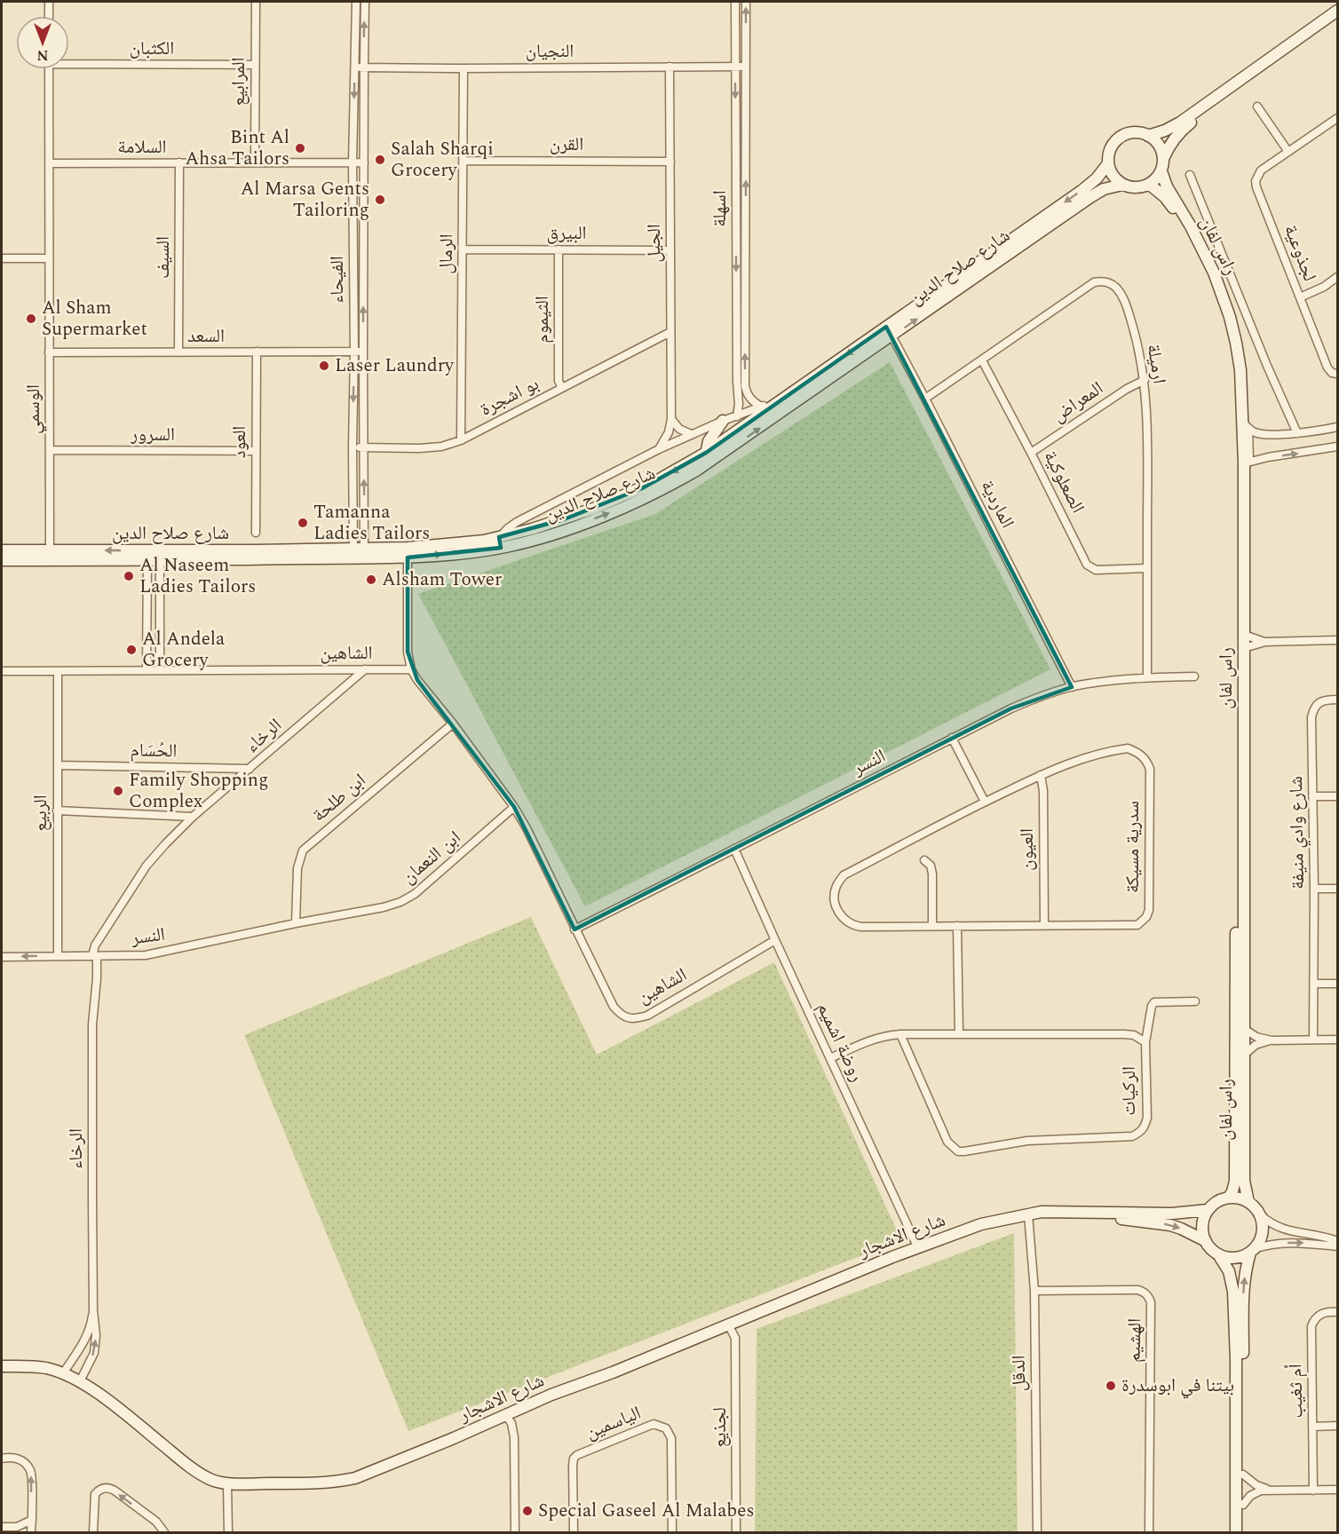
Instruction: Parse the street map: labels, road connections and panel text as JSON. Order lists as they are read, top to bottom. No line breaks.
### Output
{"streets":{"street":["الكثبان","النجيان","المرابيع","القرن","السلامة","اسهلة","البيرق","الجيل","راس لفان","لجذوعية","الرمال","السيف","شارع صلاح الدين","الفيحاء","الثيموم","السعد","ارميلة","بو اشجرة","المعراض","الوسمي","السرور","العود","الصعلوكية","الماردية","الشاهين","الرخاء","الحُسَام","النسر","ابن طلحة","الربيع","شارع وادي منيفة","سدرية مسيكة","العيون","ابن النعمان","روضة اشميم","الركيات","شارع الاشجار","الهشيم","الدقل","أم ثغيب","الياسمين","لجذيع"]},"crossings":[["الكثبان","المرابيع"],["النجيان","اسهلة"],["النجيان","الجيل"],["النجيان","الرمال"],["النجيان","الفيحاء"],["المرابيع","السلامة"],["القرن","الجيل"],["القرن","الرمال"],["السلامة","السيف"],["السلامة","الفيحاء"],["السلامة","الوسمي"],["اسهلة","شارع صلاح الدين"],["البيرق","الجيل"],["البيرق","الرمال"],["البيرق","الثيموم"],["الجيل","شارع صلاح الدين"],["الجيل","بو اشجرة"],["راس لفان","شارع صلاح الدين"],["راس لفان","شارع الاشجار"],["الرمال","بو اشجرة"],["السيف","السعد"],["شارع صلاح الدين","الفيحاء"],["شارع صلاح الدين","الوسمي"],["شارع صلاح الدين","الماردية"],["الفيحاء","السعد"],["الفيحاء","بو اشجرة"],["الثيموم","بو اشجرة"],["السعد","الوسمي"],["السعد","العود"],["ارميلة","المعراض"],["ارميلة","الصعلوكية"],["ارميلة","الماردية"],["ارميلة","النسر"],["المعراض","الصعلوكية"],["الوسمي","السرور"],["السرور","العود"],["الماردية","النسر"],["الشاهين","الرخاء"],["الشاهين","النسر"],["الشاهين","الربيع"],["الشاهين","روضة اشميم"],["الرخاء","الحُسَام"],["الرخاء","النسر"],["الرخاء","شارع الاشجار"],["الحُسَام","الربيع"],["النسر","ابن طلحة"],["النسر","الربيع"],["النسر","ابن النعمان"],["النسر","روضة اشميم"],["ابن طلحة","ابن النعمان"],["سدرية مسيكة","العيون"],["روضة اشميم","الركيات"],["روضة اشميم","شارع الاشجار"],["شارع الاشجار","الدقل"],["شارع الاشجار","لجذيع"],["الهشيم","الدقل"]],"places":["Bint Al Ahsa Tailors","Salah Sharqi Grocery","Al Marsa Gents Tailoring","Al Sham Supermarket","Laser Laundry","Tamanna Ladies Tailors","Al Naseem Ladies Tailors","Alsham Tower","Al Andela Grocery","Family Shopping Complex","بيتنا في ابوسدرة","Special Gaseel Al Malabes"],"north":"bottom"}
